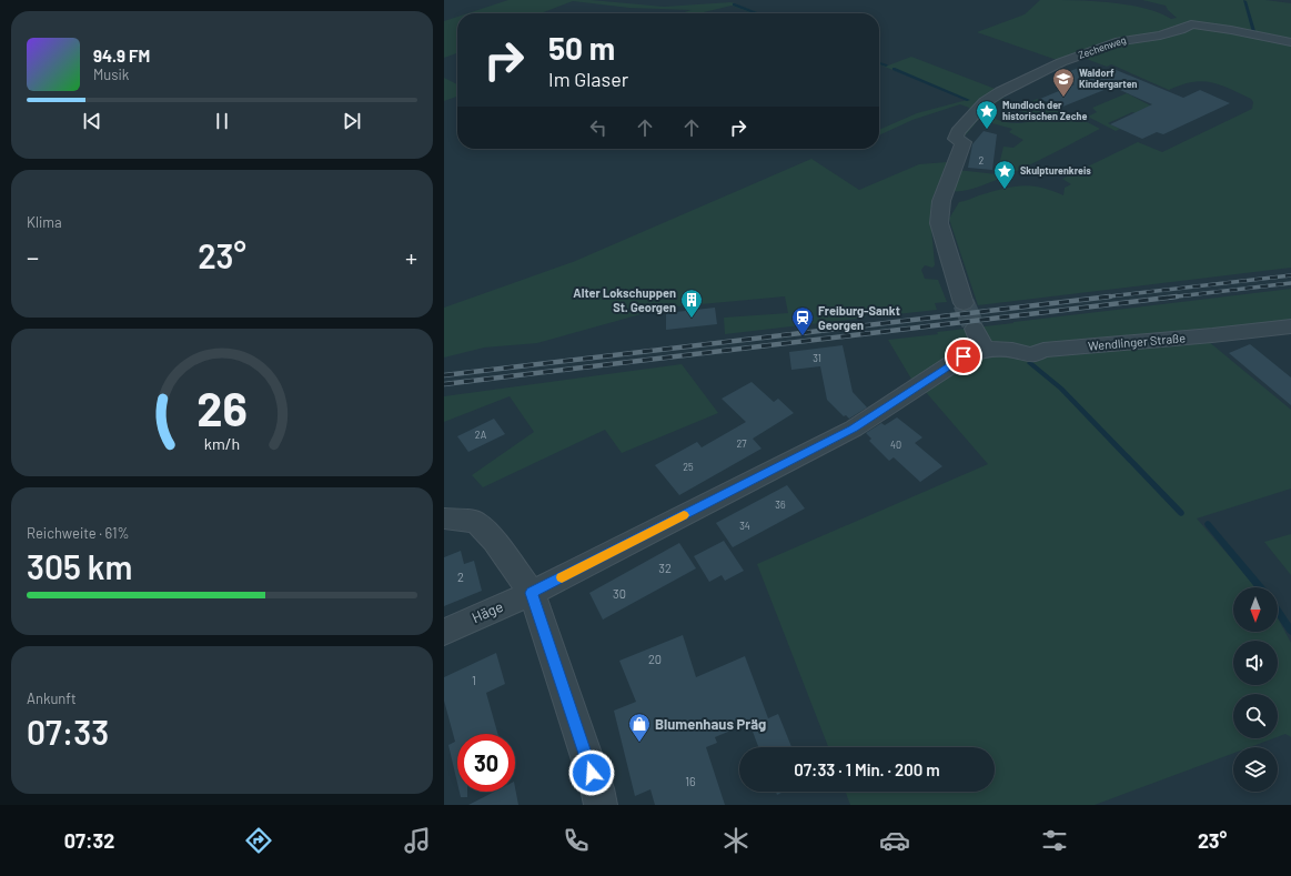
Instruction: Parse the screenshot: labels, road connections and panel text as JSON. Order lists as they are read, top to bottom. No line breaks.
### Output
{"streets":{"street":["Zechenweg","Wendlinger Straße","Häge"]},"crossings":[["Wendlinger Straße","Häge"]],"places":{"school or university":["Waldorf Kindergarten"],"place":["Mundloch der historischen Zeche","Skulpturenkreis"],"building":["Alter Lokschuppen St. Georgen"],"station":["Freiburg-Sankt Georgen"],"shop":["Blumenhaus Präg"]},"house_numbers":["2","31","2A","27","40","25","36","34","32","2","30","20","1","16"],"north":"bottom","page":{"turn":["50 m","Im Glaser"],"song":["94.9 FM","Musik"],"tile":["Klima",["Reichweite · 61%","305 km"],["Ankunft","07:33"]],"heat":["−","23°","+"],"limit":"30","trip":"07:33 · 1 Min. · 200 m","tabs":["07:32","23°"],"gauge":["26","km/h"]}}
